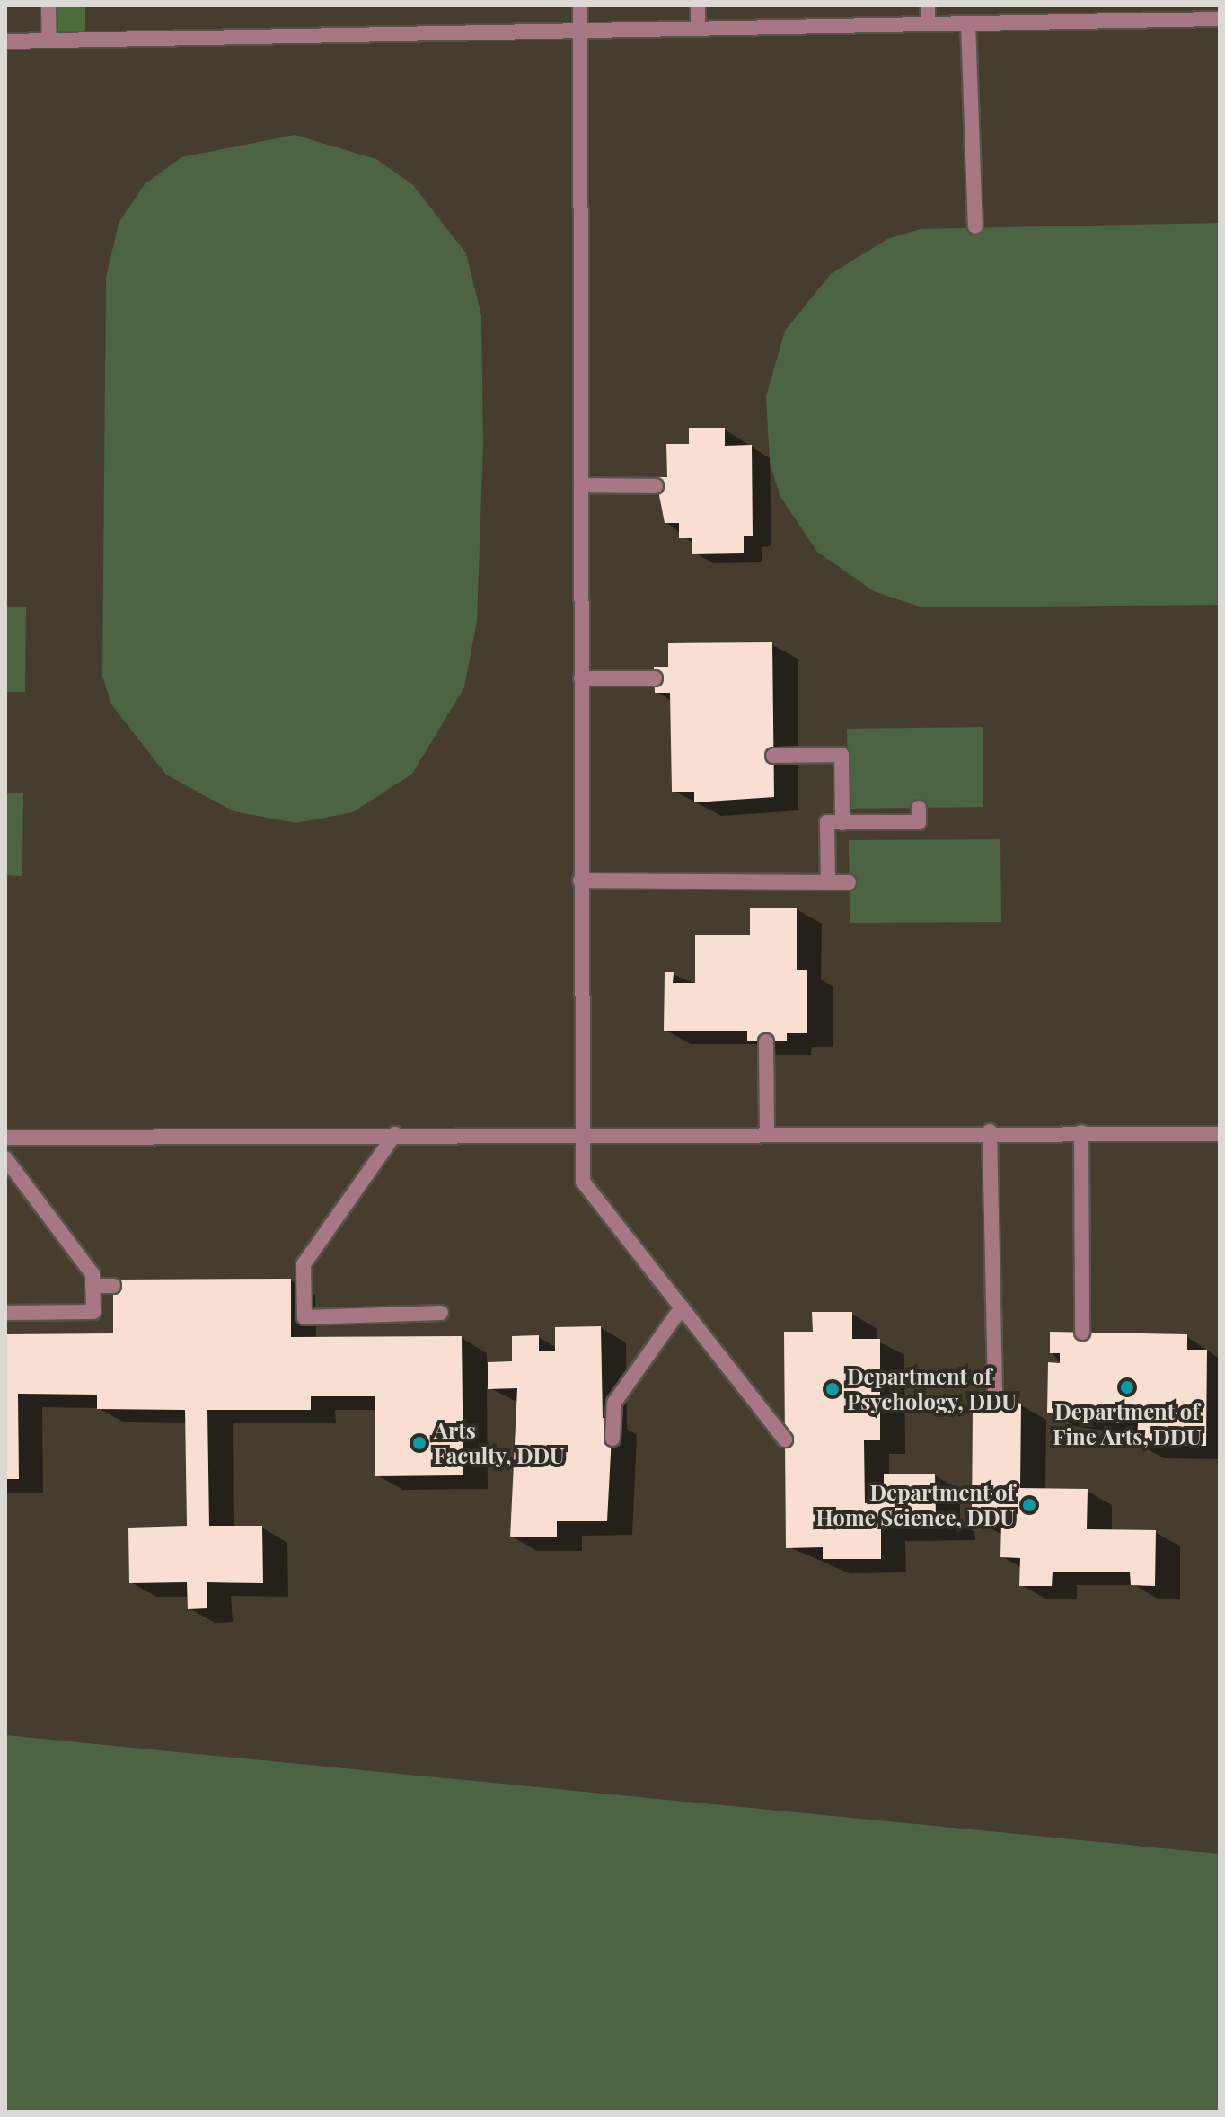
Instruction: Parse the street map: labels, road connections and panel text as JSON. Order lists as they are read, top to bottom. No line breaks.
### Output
{"places":["Department of Fine Arts, DDU","Department of Psychology, DDU","Arts Faculty, DDU","Department of Home Science, DDU"]}
